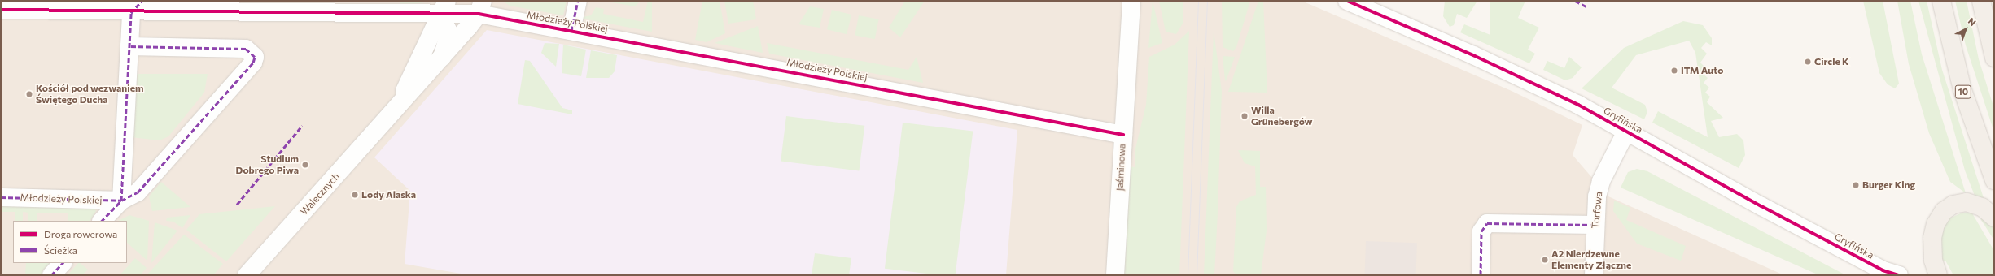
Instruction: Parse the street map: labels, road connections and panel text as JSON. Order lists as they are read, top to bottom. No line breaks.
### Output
{"streets":{"main road":["10"],"street":["Młodzieży Polskiej","Gryfińska","Jaśminowa","Walecznych","Torfowa"]},"crossings":[["Młodzieży Polskiej","Jaśminowa"],["Młodzieży Polskiej","Walecznych"],["Gryfińska","Torfowa"]],"places":["Circle K","ITM Auto","Kościół pod wezwaniem Świętego Ducha","Willa Grünebergów","Studium Dobrego Piwa","Burger King","Lody Alaska","A2 Nierdzewne Elementy Złączne"],"legend":["Droga rowerowa","Ścieżka"],"north":"top right"}
